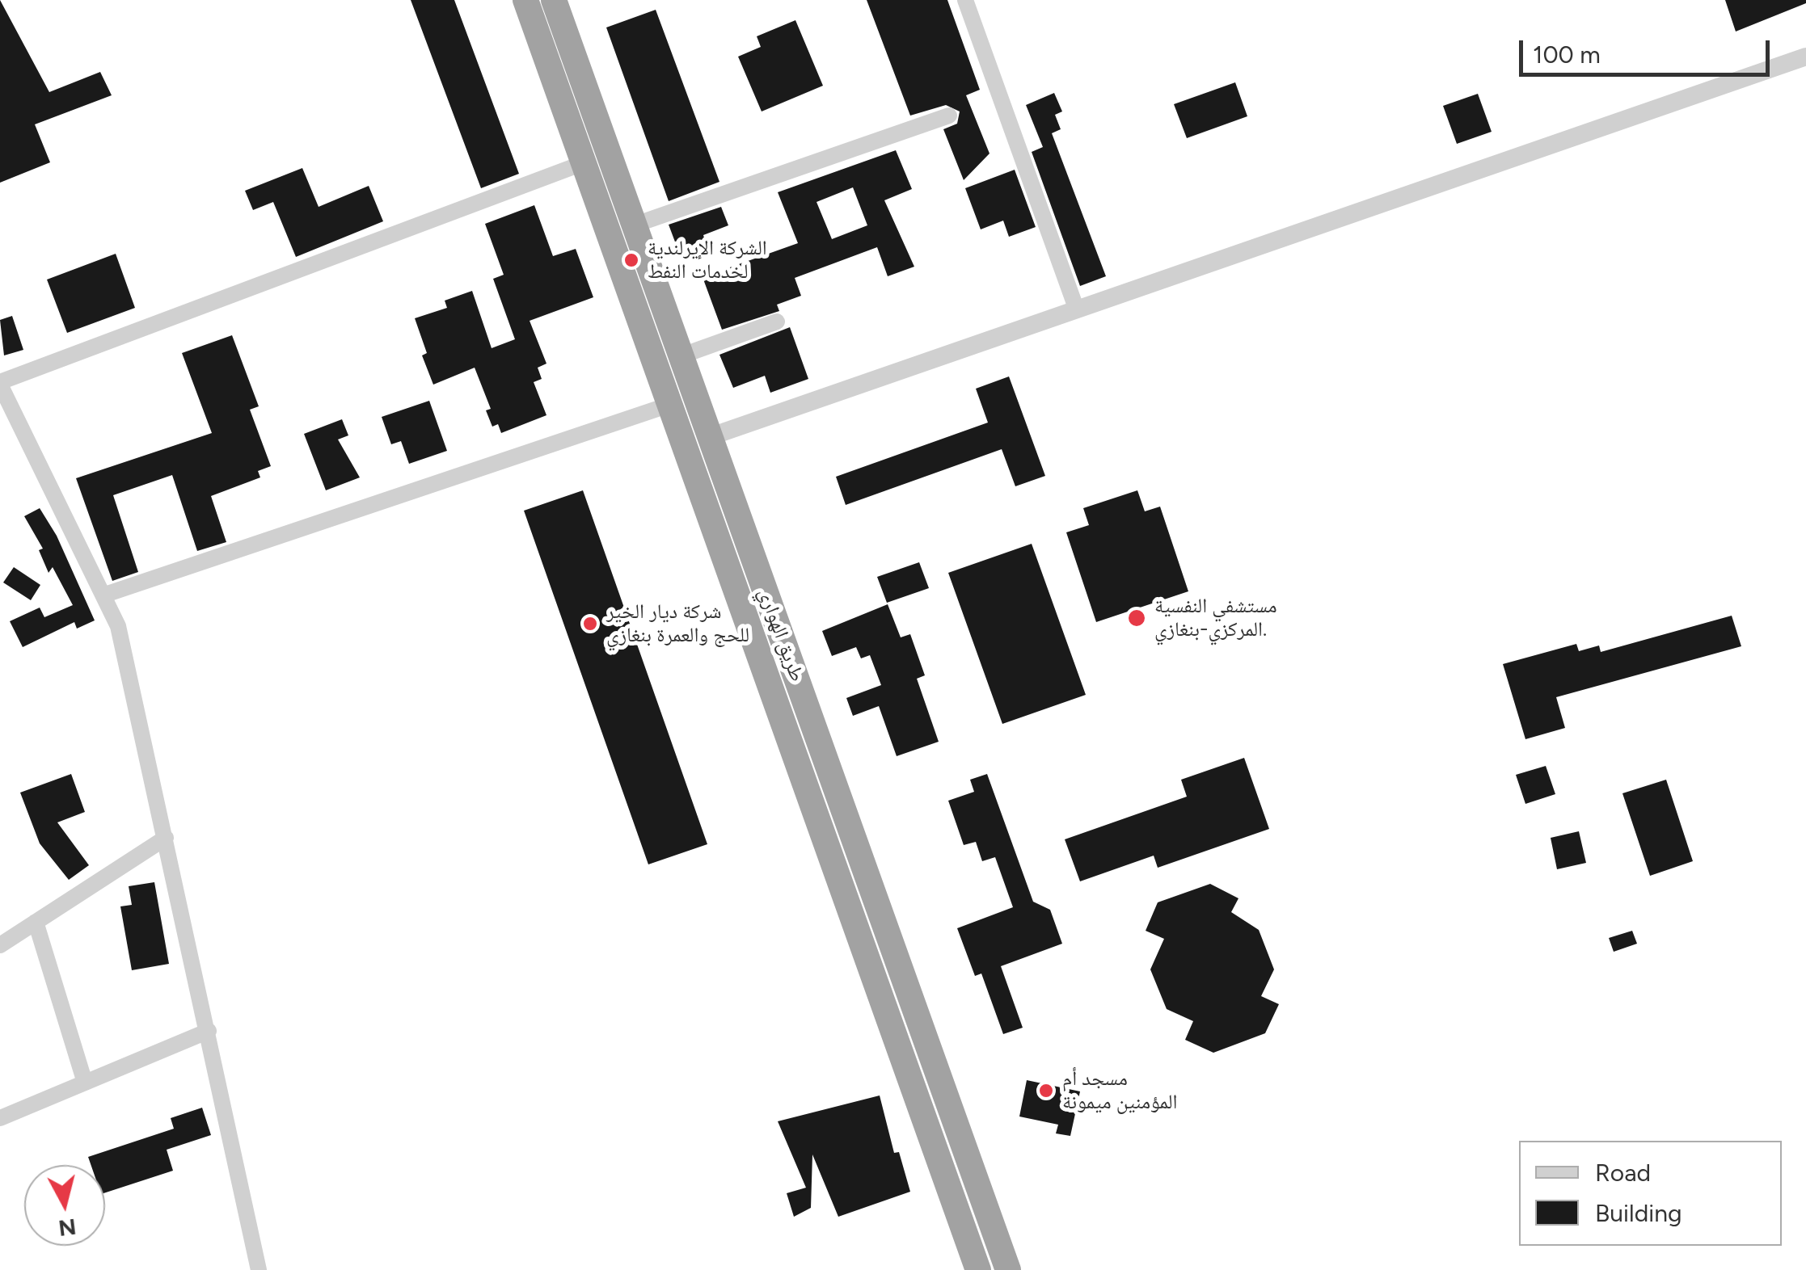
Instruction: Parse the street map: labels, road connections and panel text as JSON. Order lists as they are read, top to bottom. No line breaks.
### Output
{"streets":{"highway":["طريق الهواري"]},"places":["الشركة الإيرلندية لخدمات النفط","مستشفي النفسية المركزي-بنغازي.","شركة ديار الخير للحج والعمرة بنغازي","مسجد أم المؤمنين ميمونة"],"legend":["Road","Building"],"scale_bar":"100 m","north":"bottom"}
